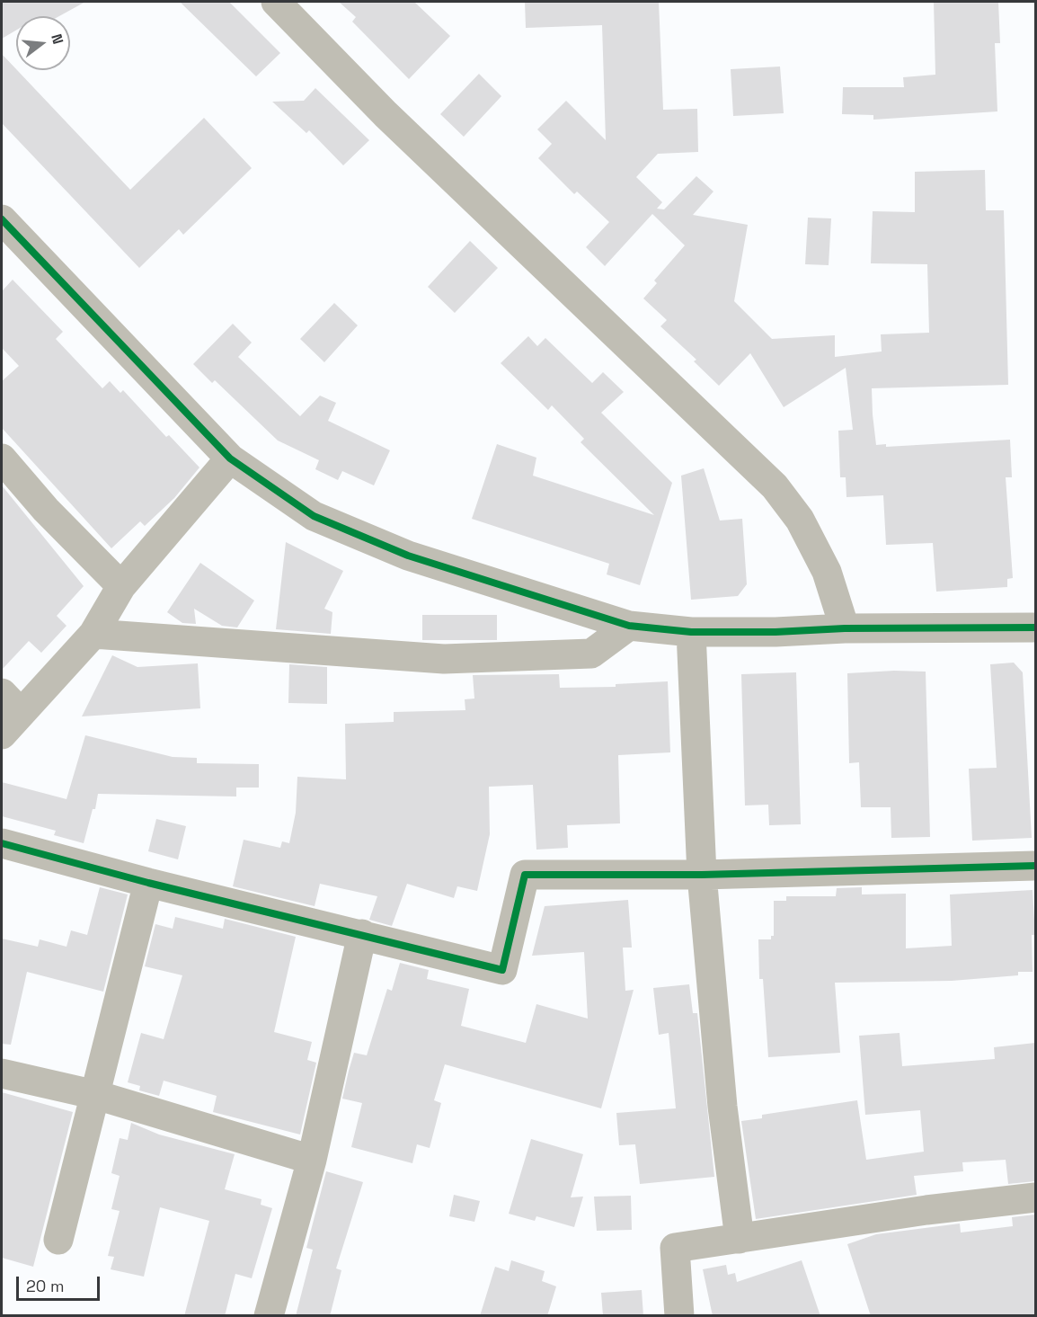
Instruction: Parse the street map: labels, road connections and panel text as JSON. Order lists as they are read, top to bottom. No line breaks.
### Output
{"scale_bar":"20 m","north":"right"}
